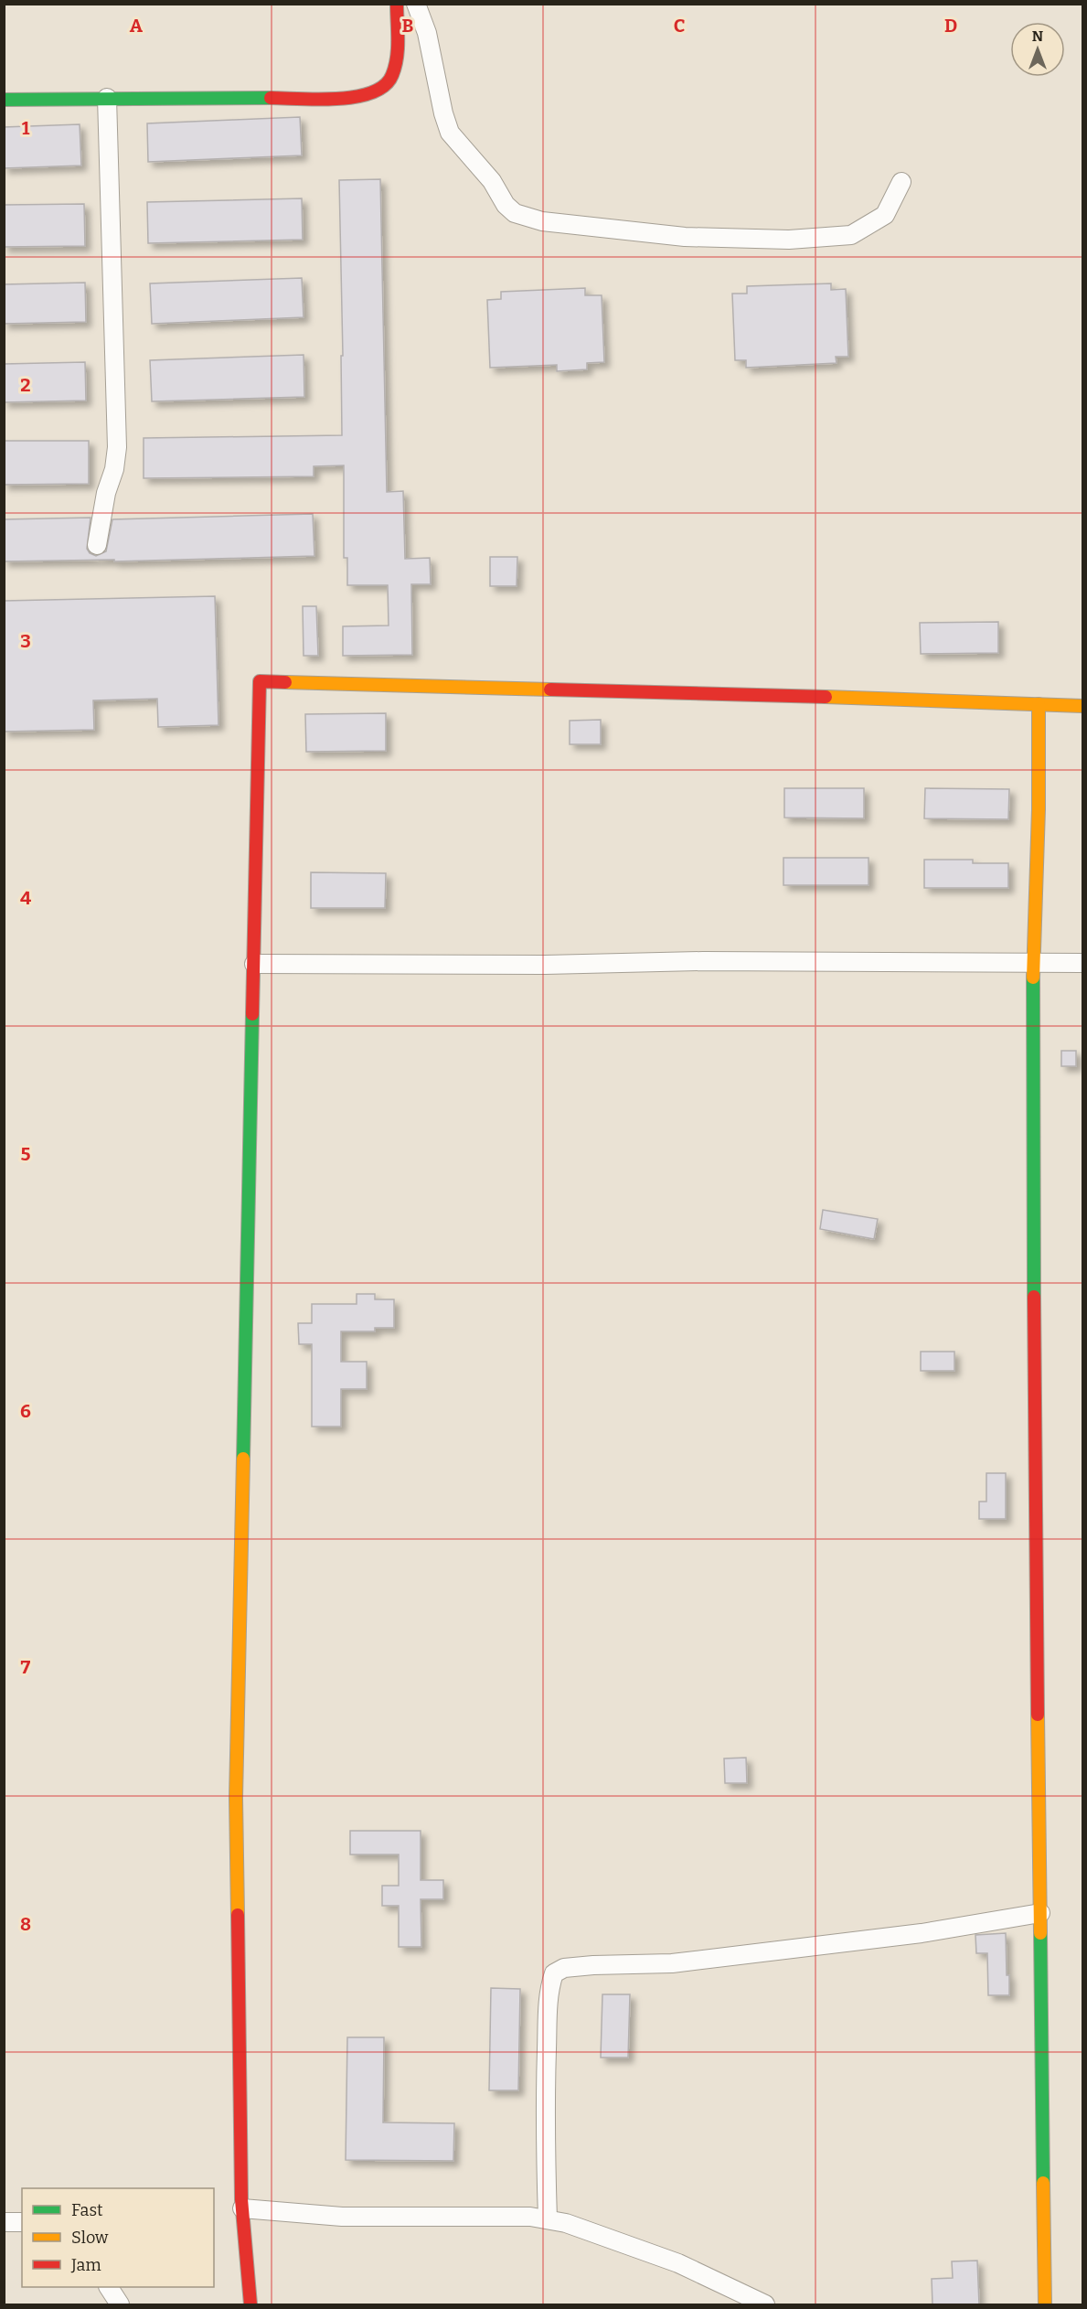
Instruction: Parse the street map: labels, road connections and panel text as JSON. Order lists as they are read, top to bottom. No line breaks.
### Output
{"legend":["Fast","Slow","Jam"],"north":"top","grid":{"columns":["A","B","C","D"],"rows":["1","2","3","4","5","6","7","8"]}}
